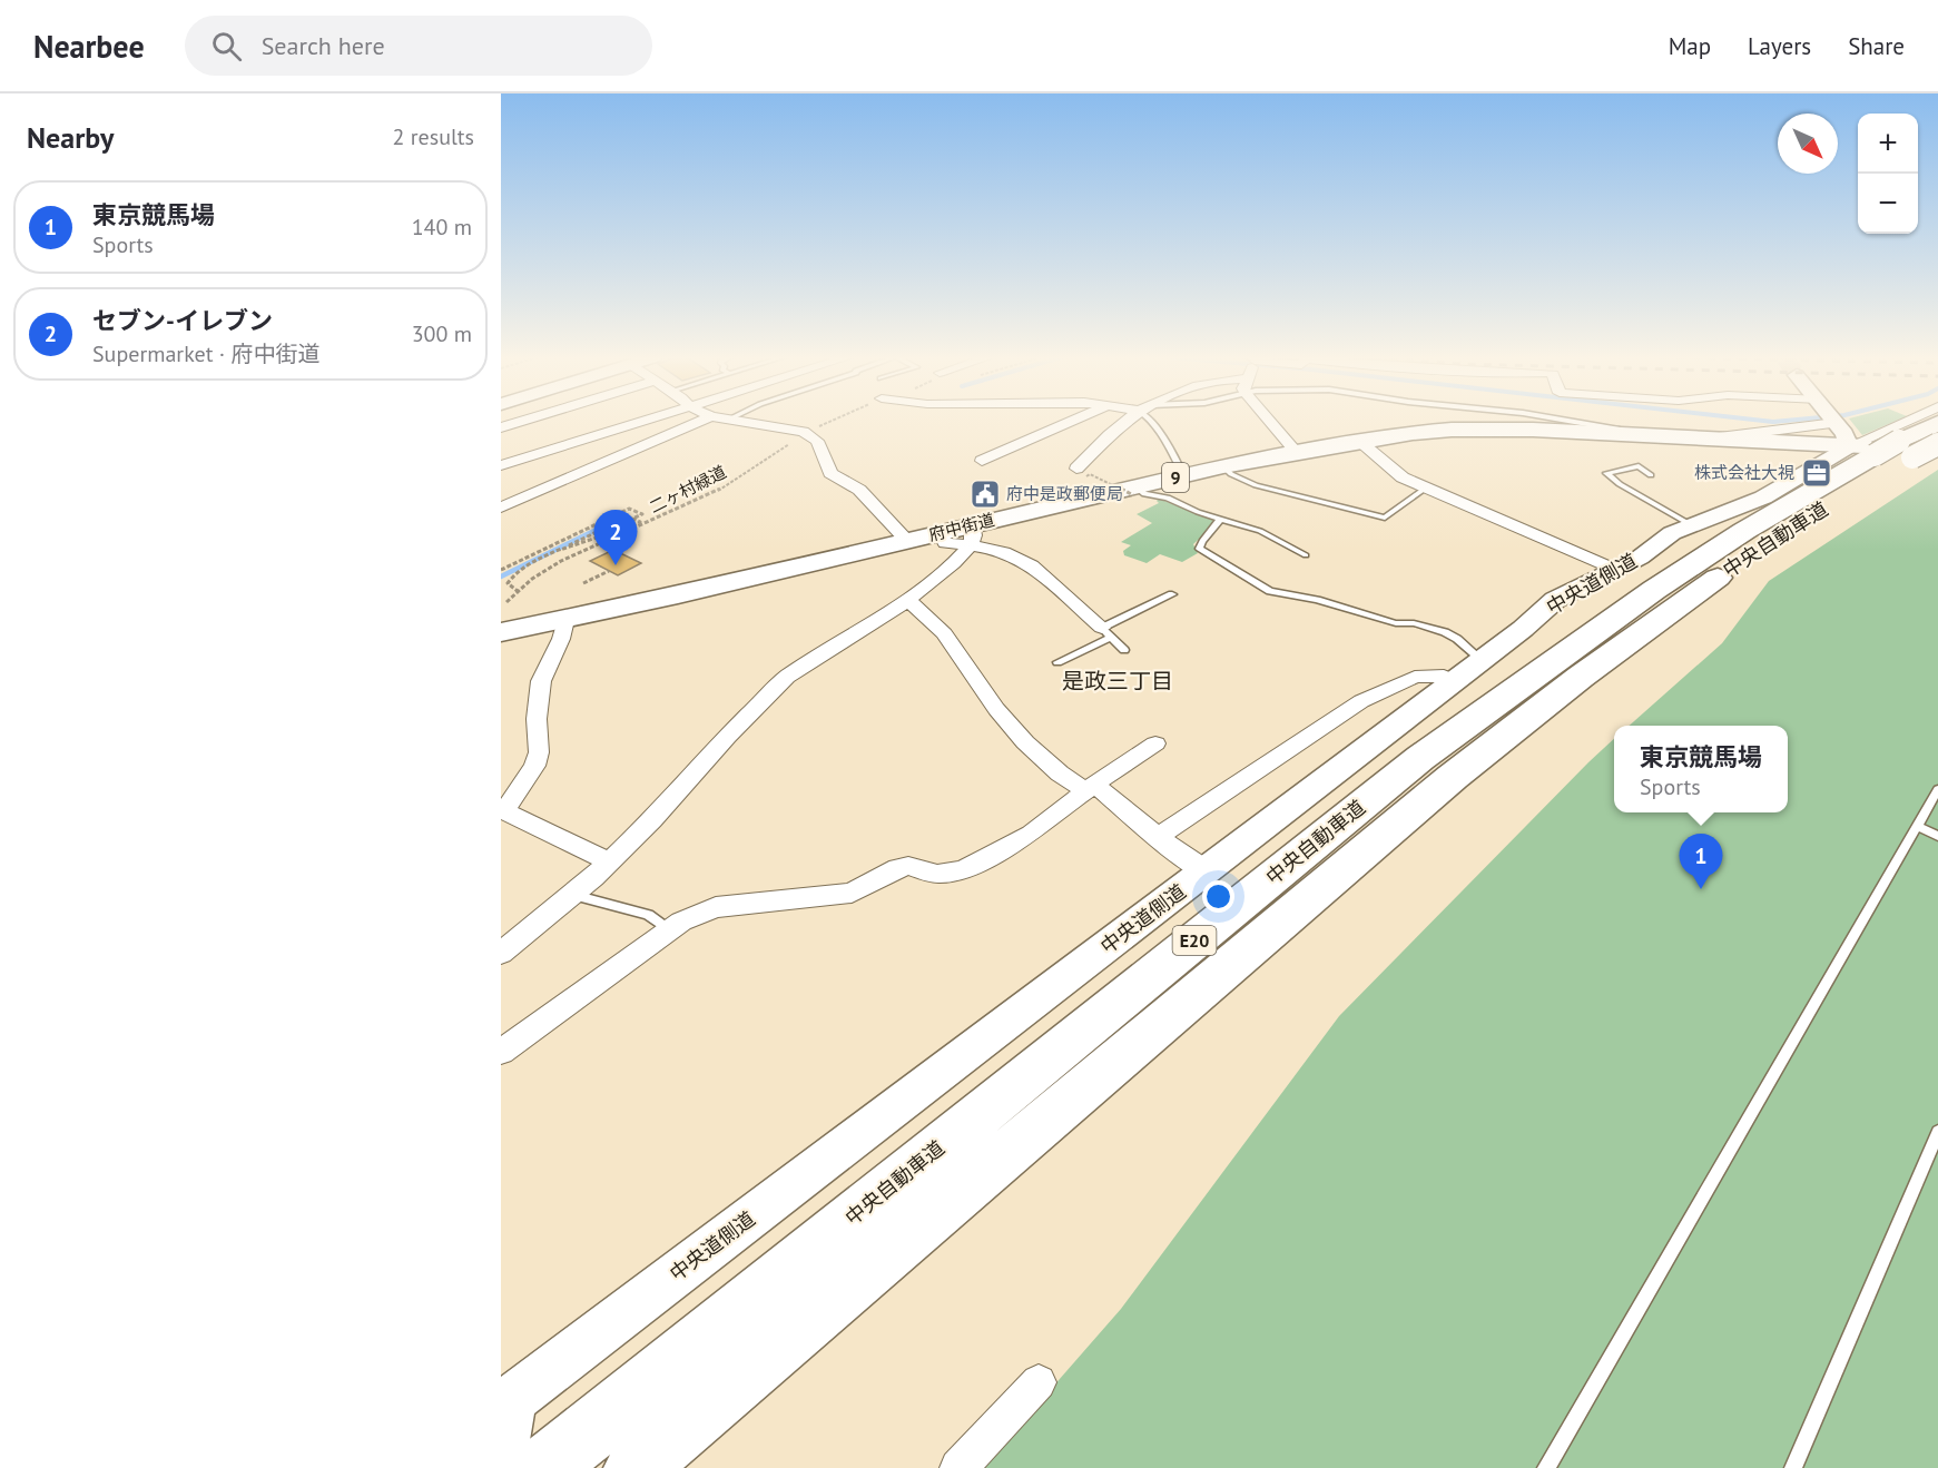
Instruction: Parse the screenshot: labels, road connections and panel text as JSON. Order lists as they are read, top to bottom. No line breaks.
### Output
{"streets":{"highway":["中央自動車道","E20"],"main road":["9","府中街道"],"street":["中央道側道"],"path":["二ヶ村緑道"]},"crossings":[["府中街道","中央道側道"]],"districts":["是政三丁目"],"places":{"office":["株式会社大視"],"public building":["府中是政郵便局"]},"north":"bottom right","page":{"header":"Nearbee","search":"Search here","nav":["Map","Layers","Share"],"heading":["Nearby","2 results"],"map_buttons":["+","−"],"list":[{"mark":"1","name":"東京競馬場","note":"Sports","value":"140 m"},{"mark":"2","name":"セブン-イレブン","note":"Supermarket · 府中街道","value":"300 m"}],"pins":["2","1"],"popup":["東京競馬場","Sports"]}}
